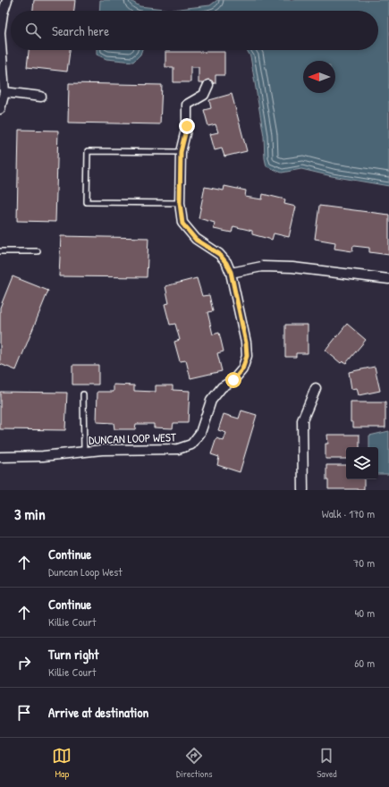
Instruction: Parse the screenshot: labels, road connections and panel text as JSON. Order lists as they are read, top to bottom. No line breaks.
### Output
{"streets":{"street":["DUNCAN LOOP WEST"]},"north":"left","page":{"search":"Search here","heading":["3 min","Walk · 170 m"],"list":[["Continue","Duncan Loop West","70 m"],["Continue","Killie Court","40 m"],["Turn right","Killie Court","60 m"],"Arrive at destination"],"nav":["Map","Directions","Saved"]}}
